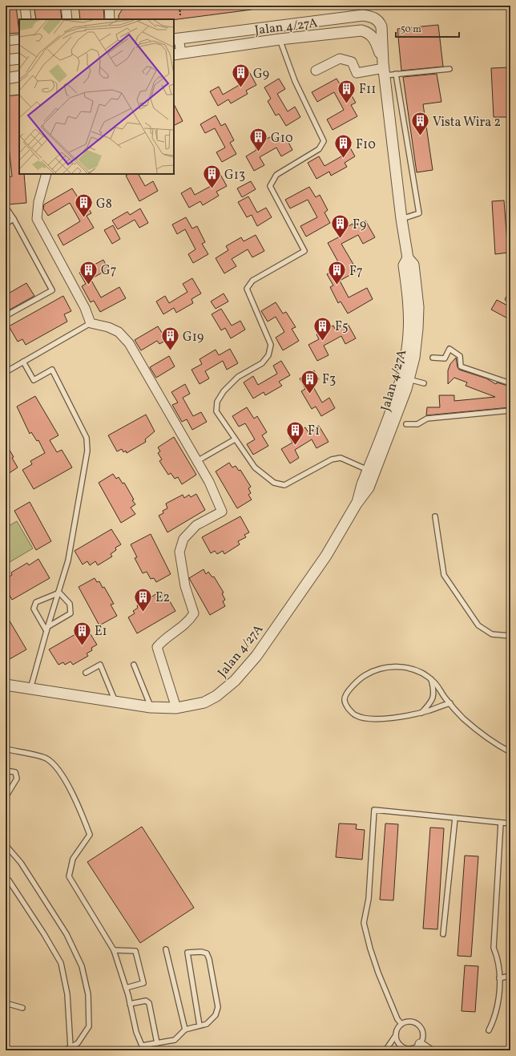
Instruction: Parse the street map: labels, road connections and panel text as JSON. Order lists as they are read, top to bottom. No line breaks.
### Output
{"streets":{"street":["Jalan 4/27A"]},"places":{"building":["G9","F11","Vista Wira 2","G10","F10","G13","G8","F9","G7","F7","F5","G19","F3","F1","E2","E1"]},"scale_bar":"50 m"}
